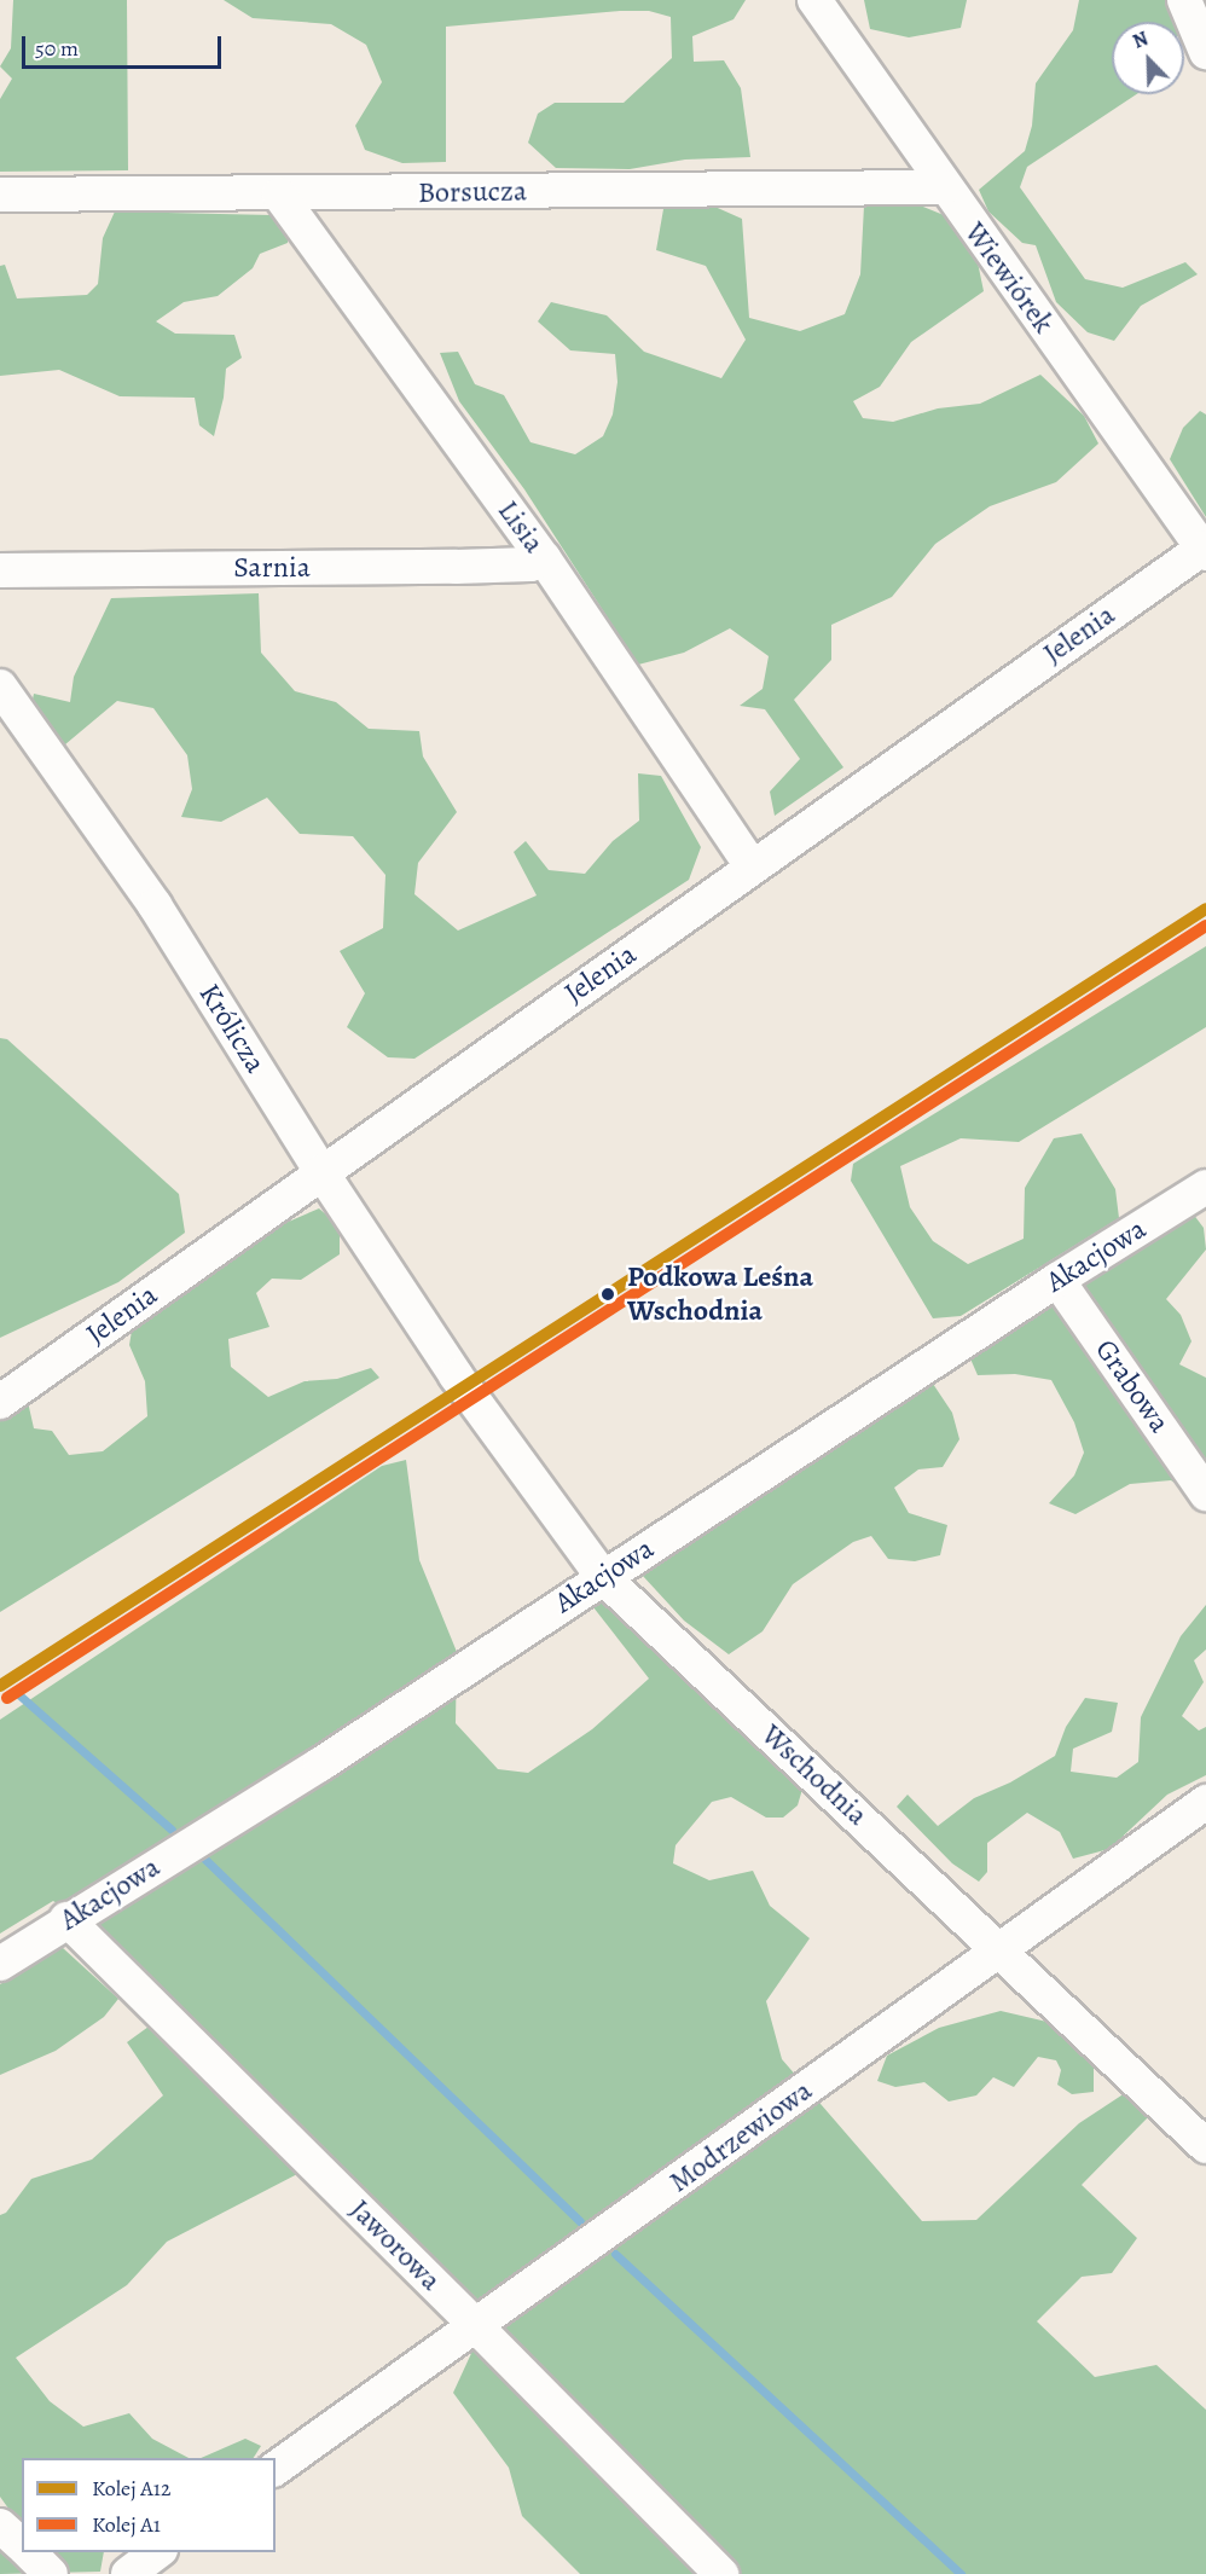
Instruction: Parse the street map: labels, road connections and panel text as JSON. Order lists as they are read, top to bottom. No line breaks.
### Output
{"streets":{"street":["Borsucza","Wiewiórek","Lisia","Sarnia","Jelenia","Królicza","Akacjowa","Grabowa","Wschodnia","Modrzewiowa","Jaworowa"]},"crossings":[["Borsucza","Wiewiórek"],["Borsucza","Lisia"],["Wiewiórek","Jelenia"],["Lisia","Sarnia"],["Lisia","Jelenia"],["Jelenia","Królicza"],["Królicza","Wschodnia"],["Akacjowa","Grabowa"],["Akacjowa","Wschodnia"],["Akacjowa","Jaworowa"],["Wschodnia","Modrzewiowa"],["Modrzewiowa","Jaworowa"]],"places":["Podkowa Leśna Wschodnia"],"lines":["rail line A12","rail line A1"],"legend":["Kolej A12","Kolej A1"],"scale_bar":"50 m","north":"top left"}
